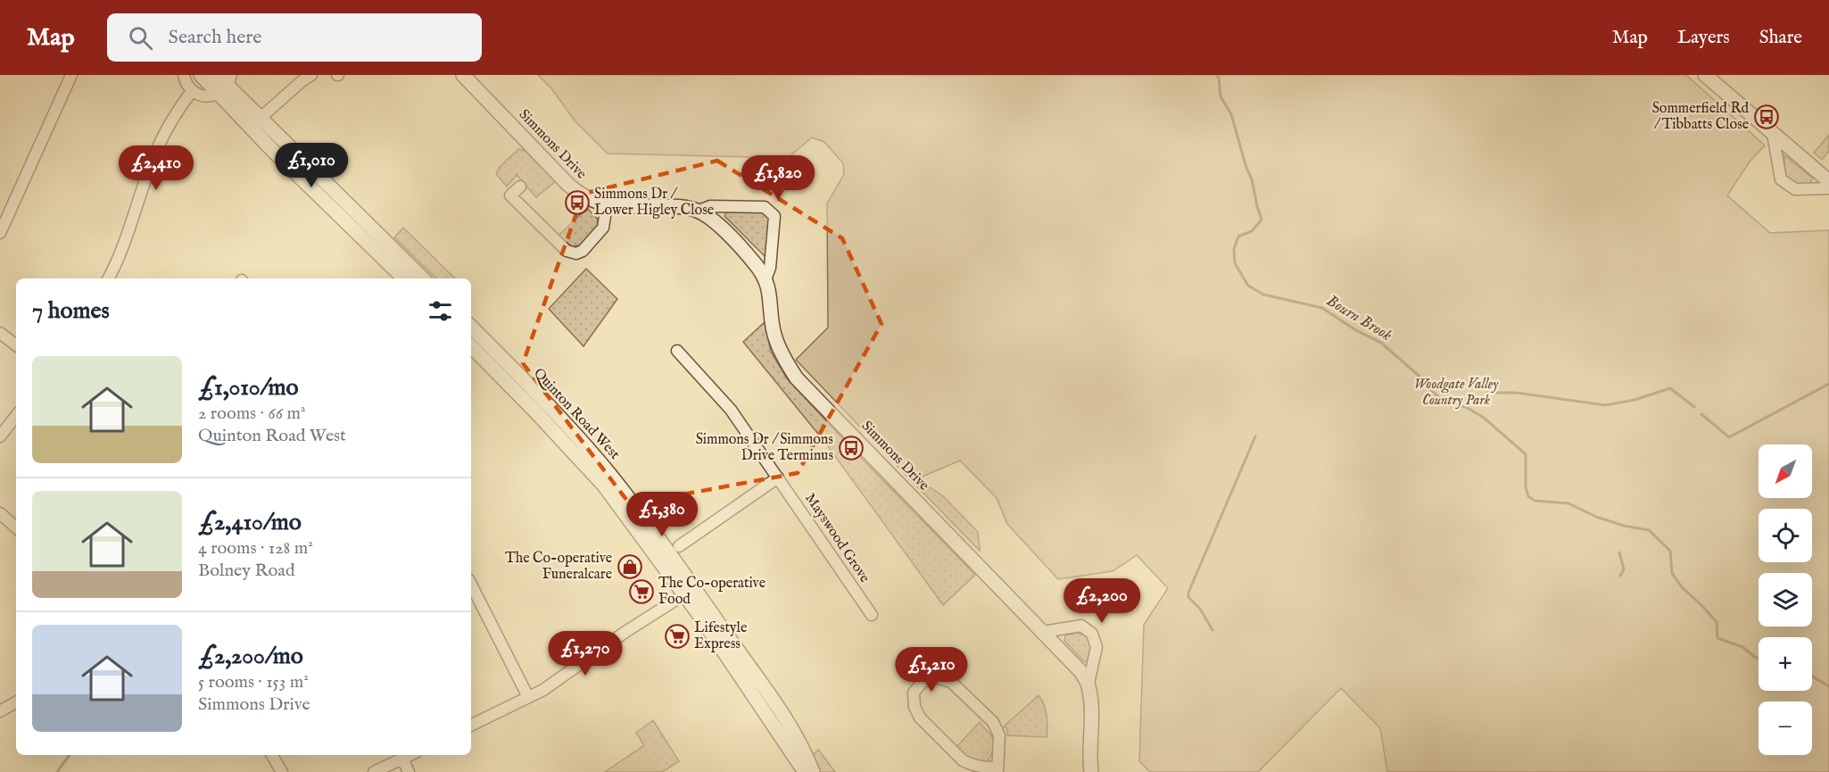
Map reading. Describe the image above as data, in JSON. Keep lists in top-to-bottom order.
{
  "streets": {
    "street": ["Simmons Drive", "Quinton Road West", "Mayswood Grove"]
  },
  "water": ["Bourn Brook"],
  "parks": ["Woodgate Valley Country Park"],
  "places": {
    "bus stop": ["Sommerfield Rd / Tibbatts Close", "Simmons Dr / Lower Higley Close", "Simmons Dr / Simmons Drive Terminus"],
    "shop": ["The Co-operative Funeralcare"],
    "supermarket": ["The Co-operative Food", "Lifestyle Express"]
  },
  "north": "bottom left",
  "page": {
    "header": "Map",
    "search": "Search here",
    "nav": ["Map", "Layers", "Share"],
    "price": [
      "£1,010",
      "£2,410",
      "£1,820",
      "£1,380",
      "£2,200",
      "£1,270",
      "£1,210"
    ],
    "heading": "7 homes",
    "list": [
      {
        "name": "£1,010/mo",
        "note": "2 rooms · 66 m² · Quinton Road West"
      },
      {
        "name": "£2,410/mo",
        "note": "4 rooms · 128 m² · Bolney Road"
      },
      {
        "name": "£2,200/mo",
        "note": "5 rooms · 153 m² · Simmons Drive"
      }
    ],
    "map_buttons": ["+", "−"]
  }
}
